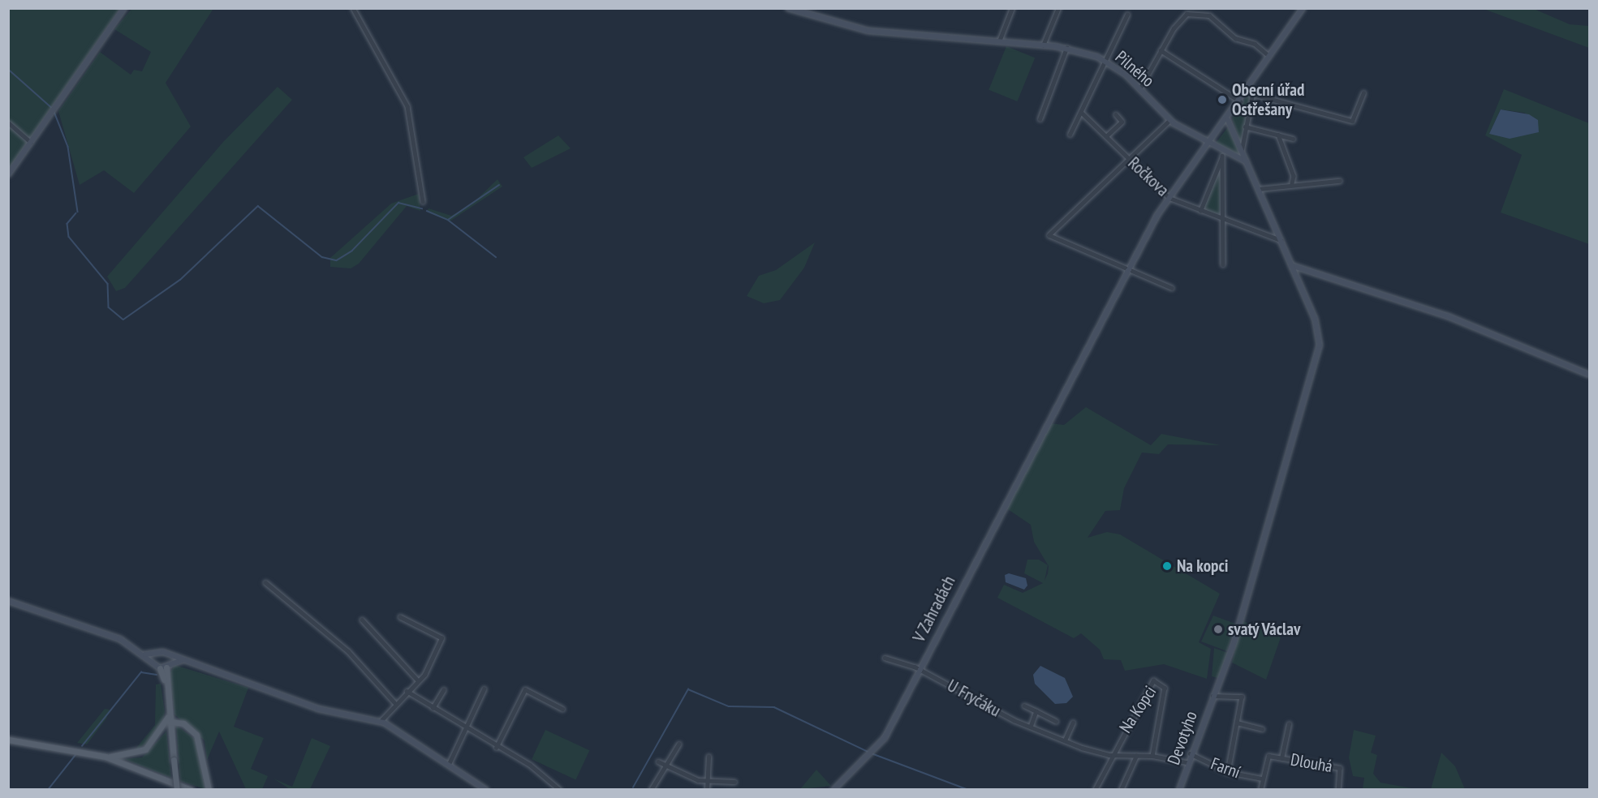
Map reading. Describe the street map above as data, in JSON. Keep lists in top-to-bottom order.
{
  "streets": {
    "street": [
      "Pilného",
      "Ročkova",
      "V Zahradách",
      "U Fryčáku",
      "Na Kopci",
      "Devotyho",
      "Dlouhá",
      "Farní"
    ]
  },
  "crossings": [
    ["Pilného", "V Zahradách"],
    ["Pilného", "Devotyho"],
    ["Ročkova", "V Zahradách"],
    ["Ročkova", "Devotyho"],
    ["V Zahradách", "U Fryčáku"],
    ["V Zahradách", "Devotyho"],
    ["U Fryčáku", "Na Kopci"],
    ["Na Kopci", "Devotyho"],
    ["Devotyho", "Farní"],
    ["Dlouhá", "Farní"]
  ],
  "places": ["Obecní úřad Ostřešany", "Na kopci", "svatý Václav"]
}
